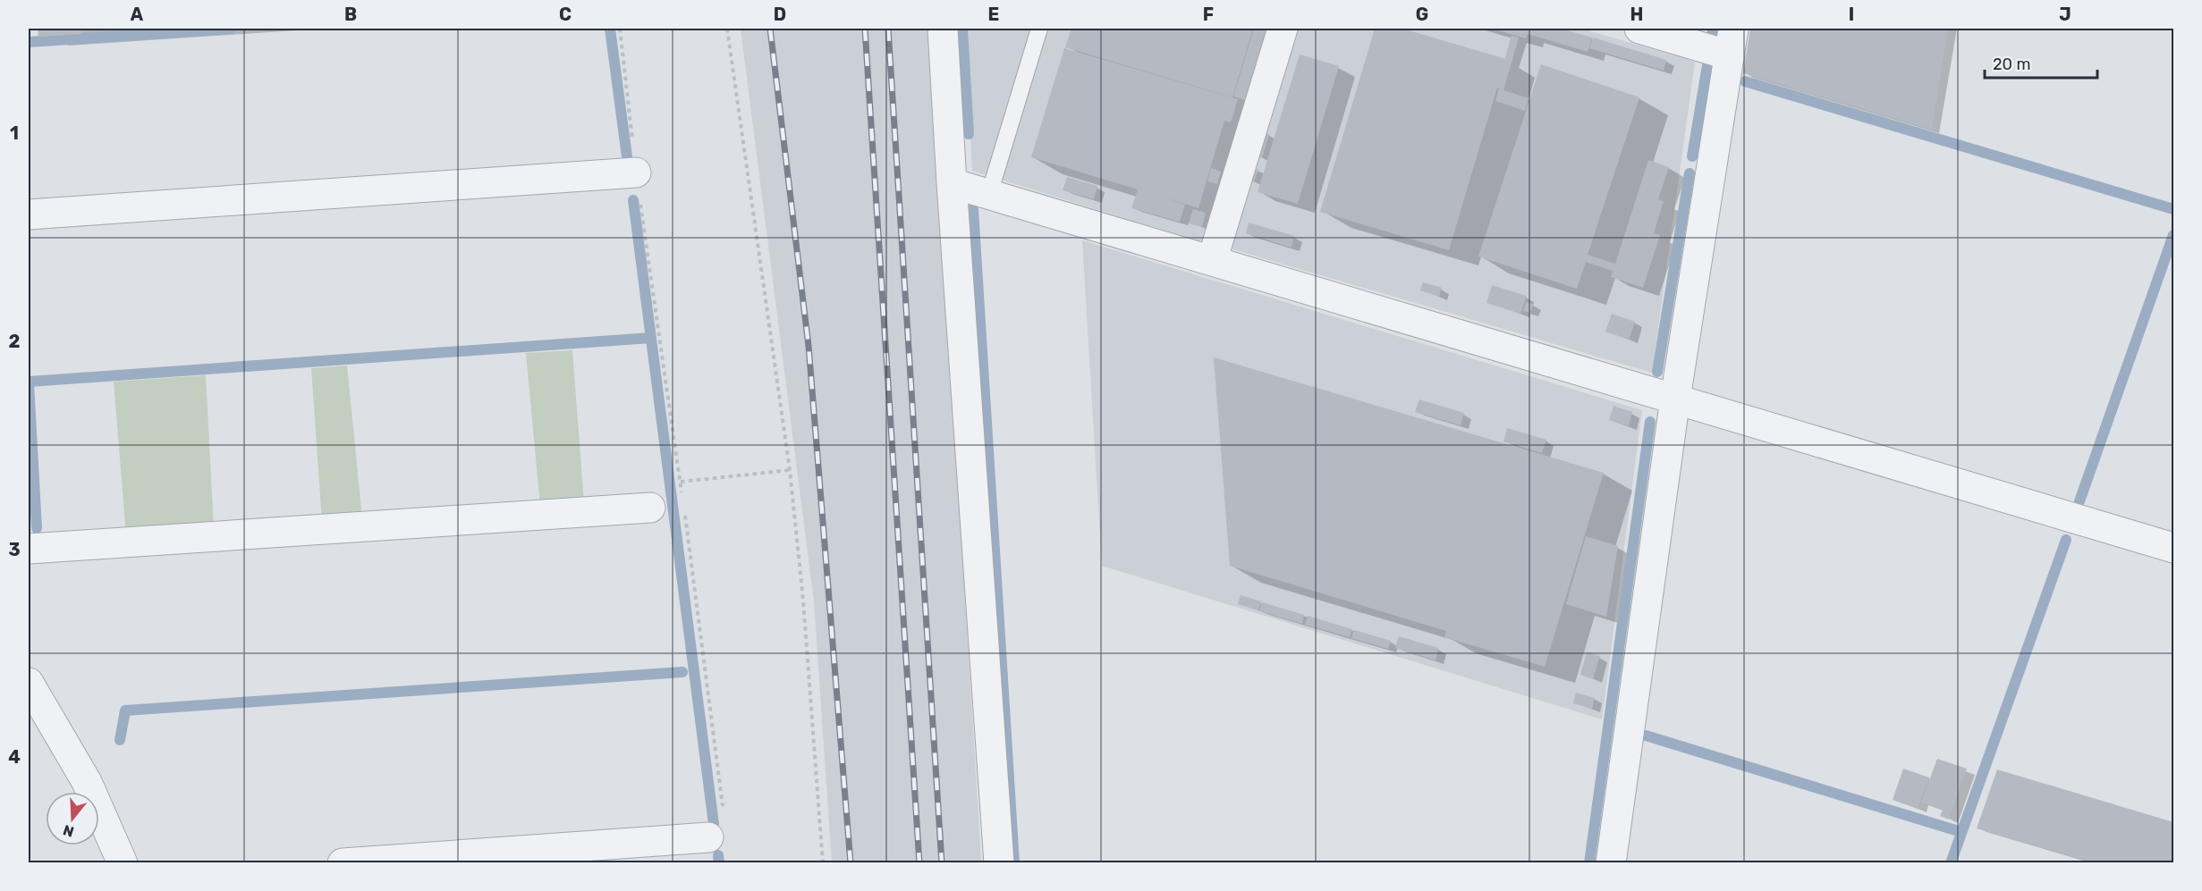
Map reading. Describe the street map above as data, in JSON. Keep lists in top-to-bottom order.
{
  "scale_bar": "20 m",
  "north": "bottom",
  "grid": {
    "columns": [
      "A",
      "B",
      "C",
      "D",
      "E",
      "F",
      "G",
      "H",
      "I",
      "J"
    ],
    "rows": [
      "1",
      "2",
      "3",
      "4"
    ]
  }
}
